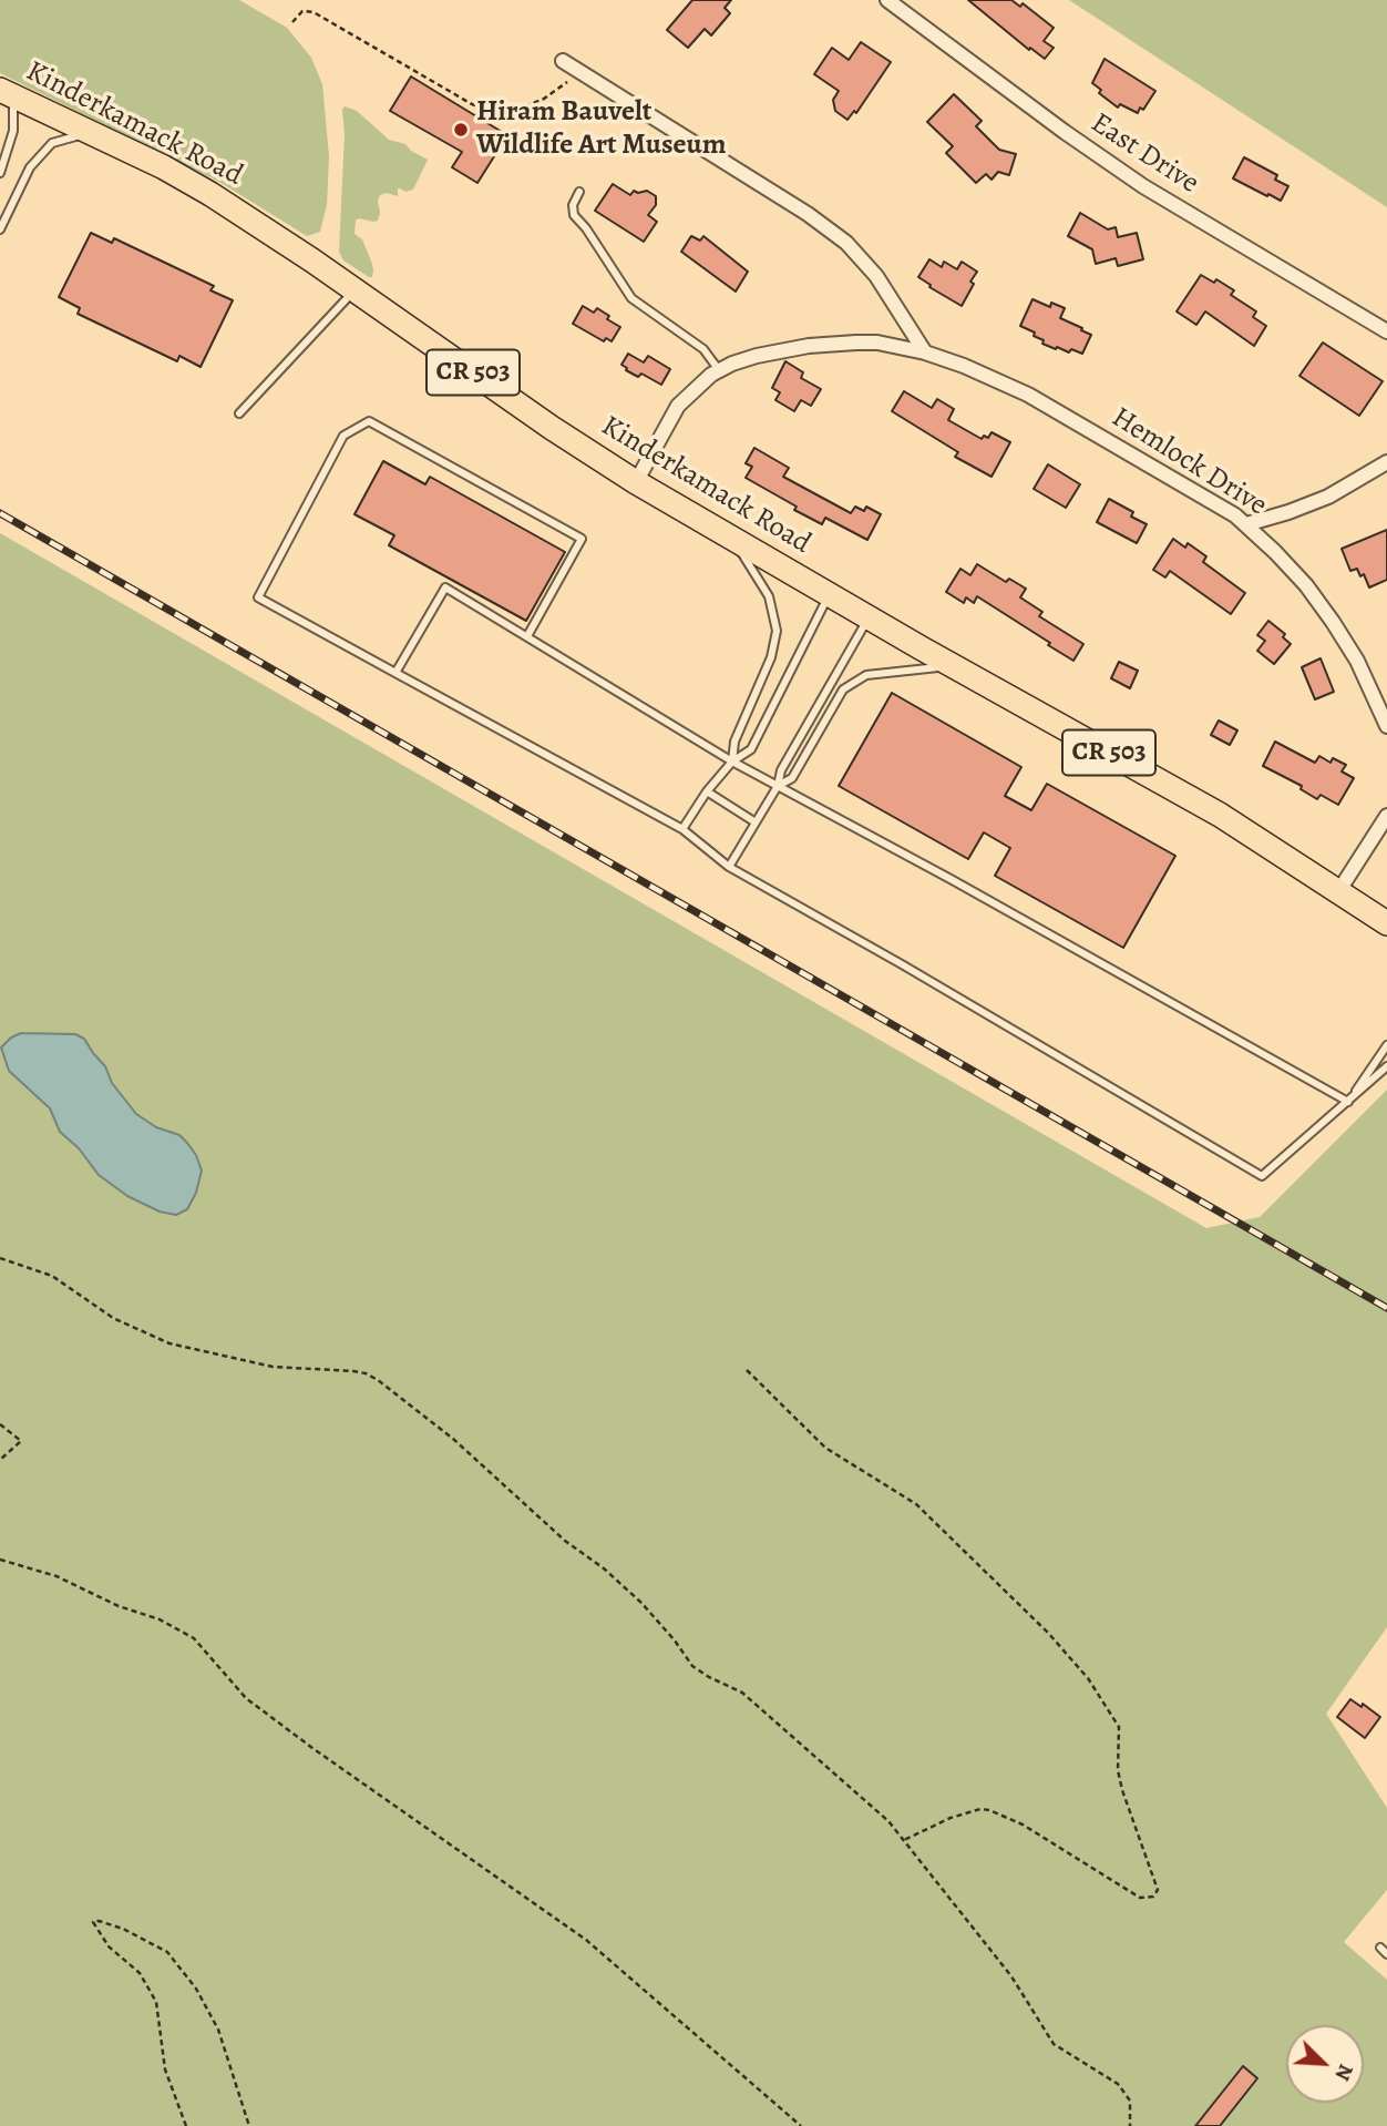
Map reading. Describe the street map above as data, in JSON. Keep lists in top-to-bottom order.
{
  "streets": {
    "main road": ["Kinderkamack Road", "CR 503"],
    "street": ["East Drive", "Hemlock Drive"]
  },
  "crossings": [
    ["Kinderkamack Road", "Hemlock Drive"]
  ],
  "places": ["Hiram Bauvelt Wildlife Art Museum"],
  "north": "bottom right"
}
